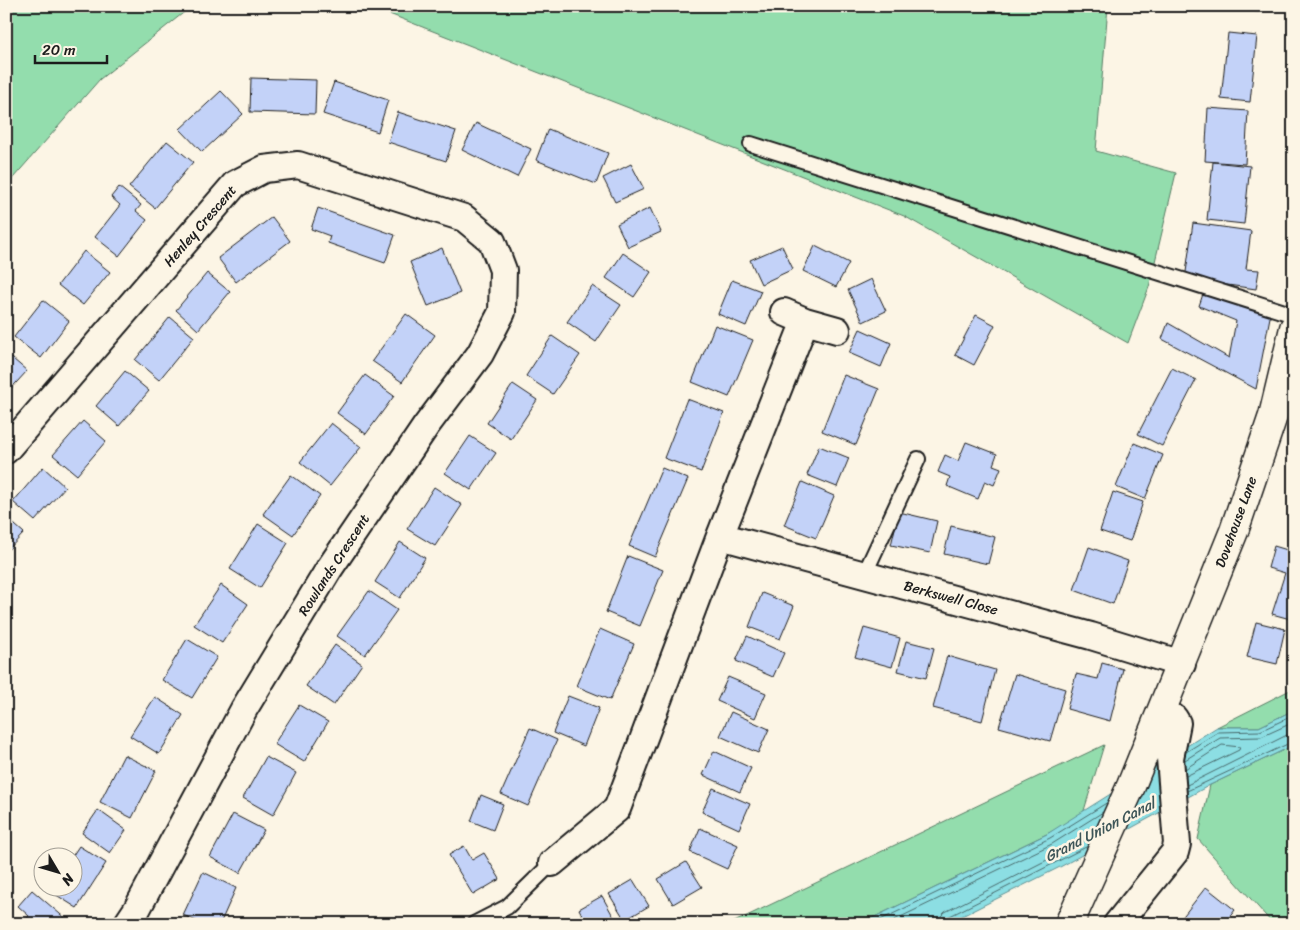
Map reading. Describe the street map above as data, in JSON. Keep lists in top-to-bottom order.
{
  "streets": {
    "street": [
      "Henley Crescent",
      "Dovehouse Lane",
      "Rowlands Crescent",
      "Berkswell Close"
    ]
  },
  "crossings": [
    ["Henley Crescent", "Rowlands Crescent"],
    ["Dovehouse Lane", "Berkswell Close"]
  ],
  "water": ["Grand Union Canal"],
  "scale_bar": "20 m",
  "north": "bottom right"
}
